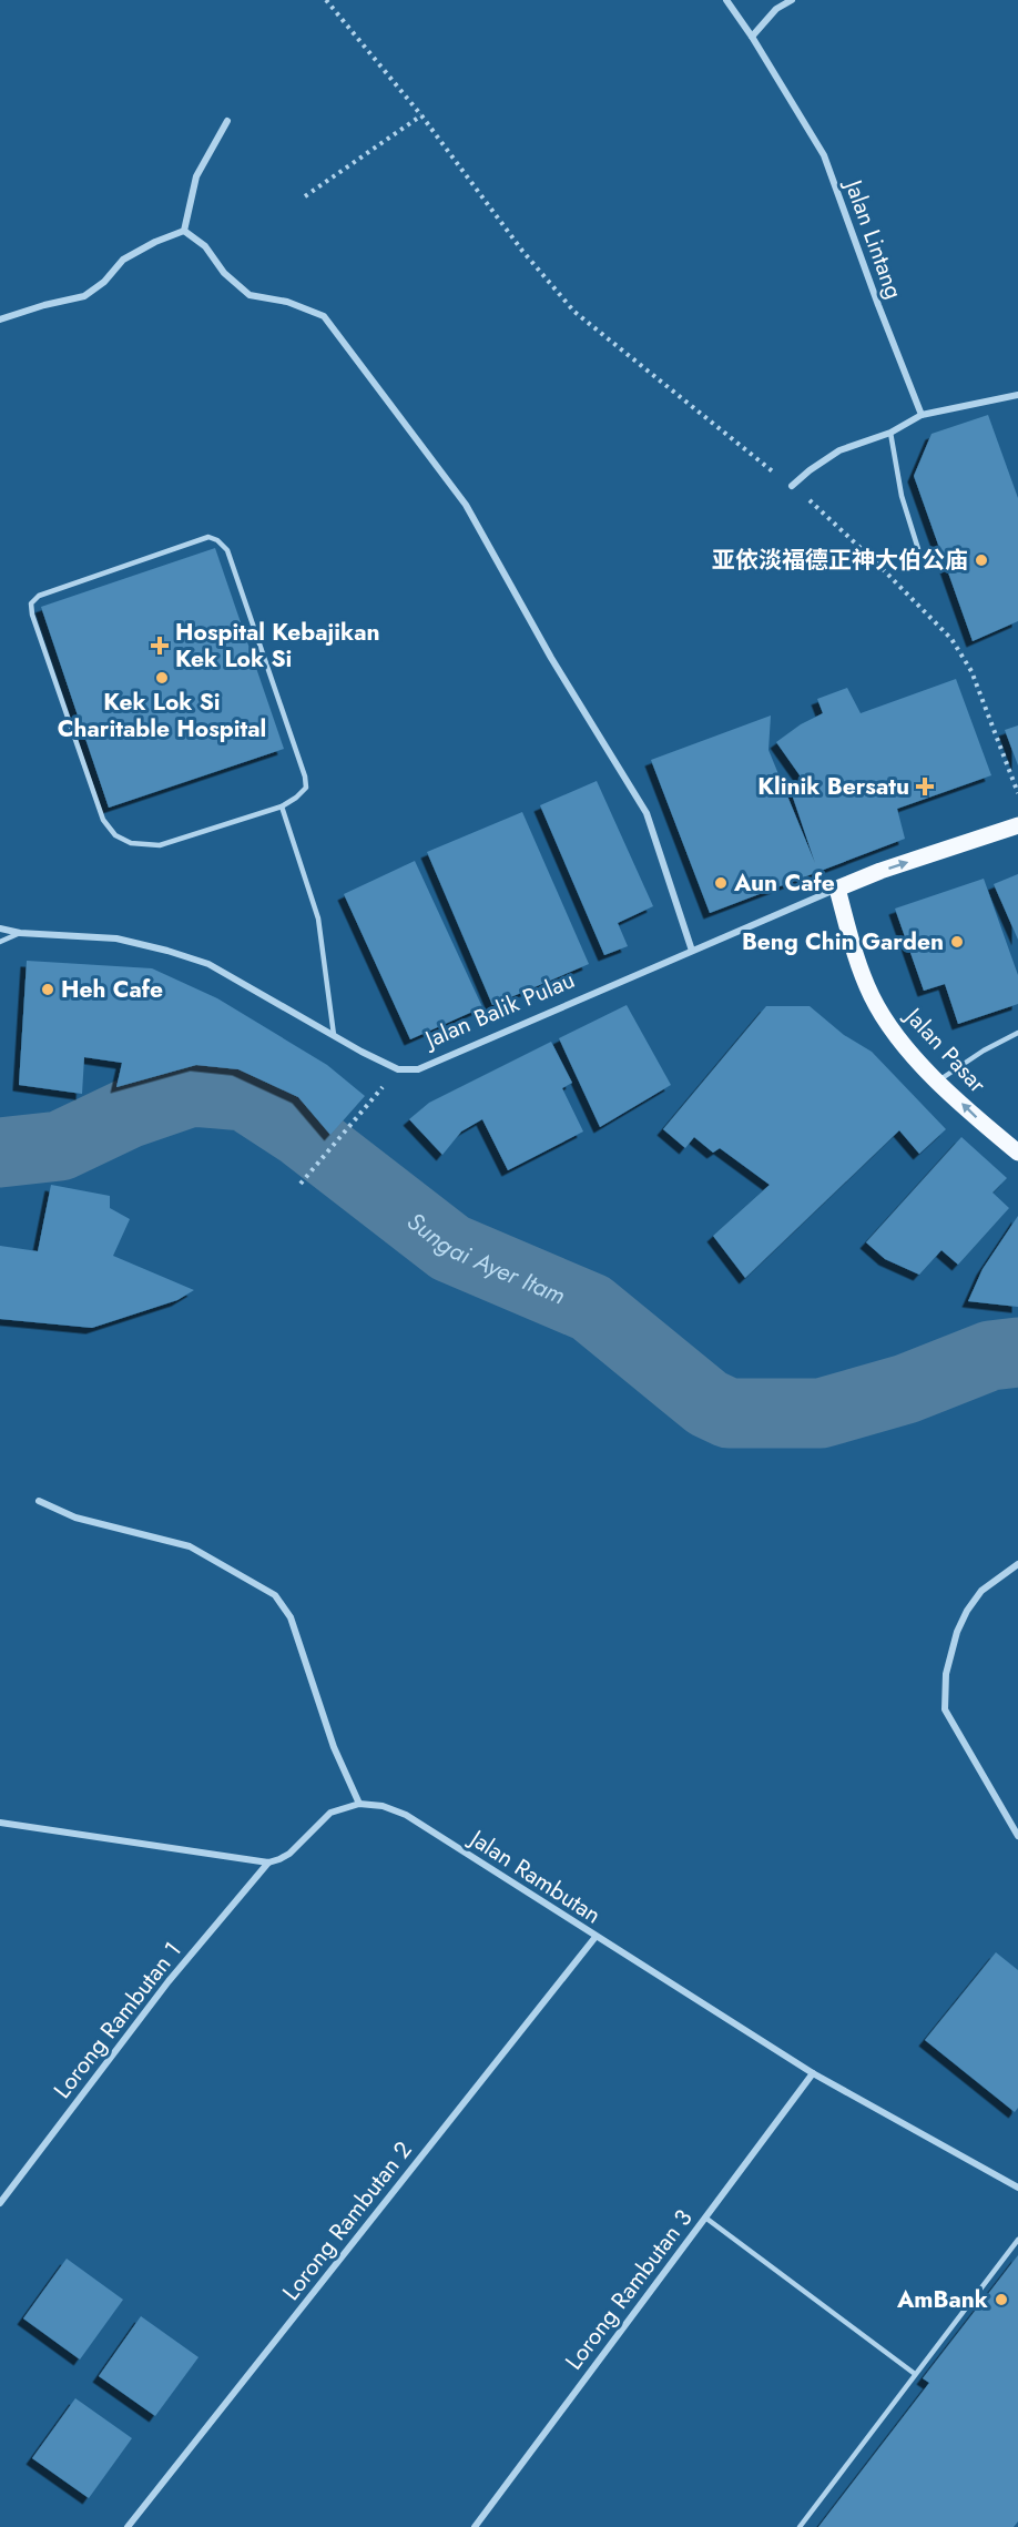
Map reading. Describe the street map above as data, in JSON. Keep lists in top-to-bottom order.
{
  "streets": {
    "main road": ["Jalan Balik Pulau", "Jalan Pasar"],
    "street": [
      "Jalan Lintang",
      "Jalan Rambutan",
      "Lorong Rambutan 1",
      "Lorong Rambutan 2",
      "Lorong Rambutan 3"
    ]
  },
  "crossings": [
    ["Jalan Balik Pulau", "Jalan Pasar"],
    ["Jalan Rambutan", "Lorong Rambutan 1"],
    ["Jalan Rambutan", "Lorong Rambutan 2"],
    ["Jalan Rambutan", "Lorong Rambutan 3"]
  ],
  "water": ["Sungai Ayer Itam"],
  "places": {
    "other": [
      "亚依淡福德正神大伯公庙",
      "Kek Lok Si Charitable Hospital",
      "Aun Cafe",
      "Beng Chin Garden",
      "Heh Cafe",
      "AmBank"
    ],
    "health": ["Hospital Kebajikan Kek Lok Si", "Klinik Bersatu"]
  }
}
